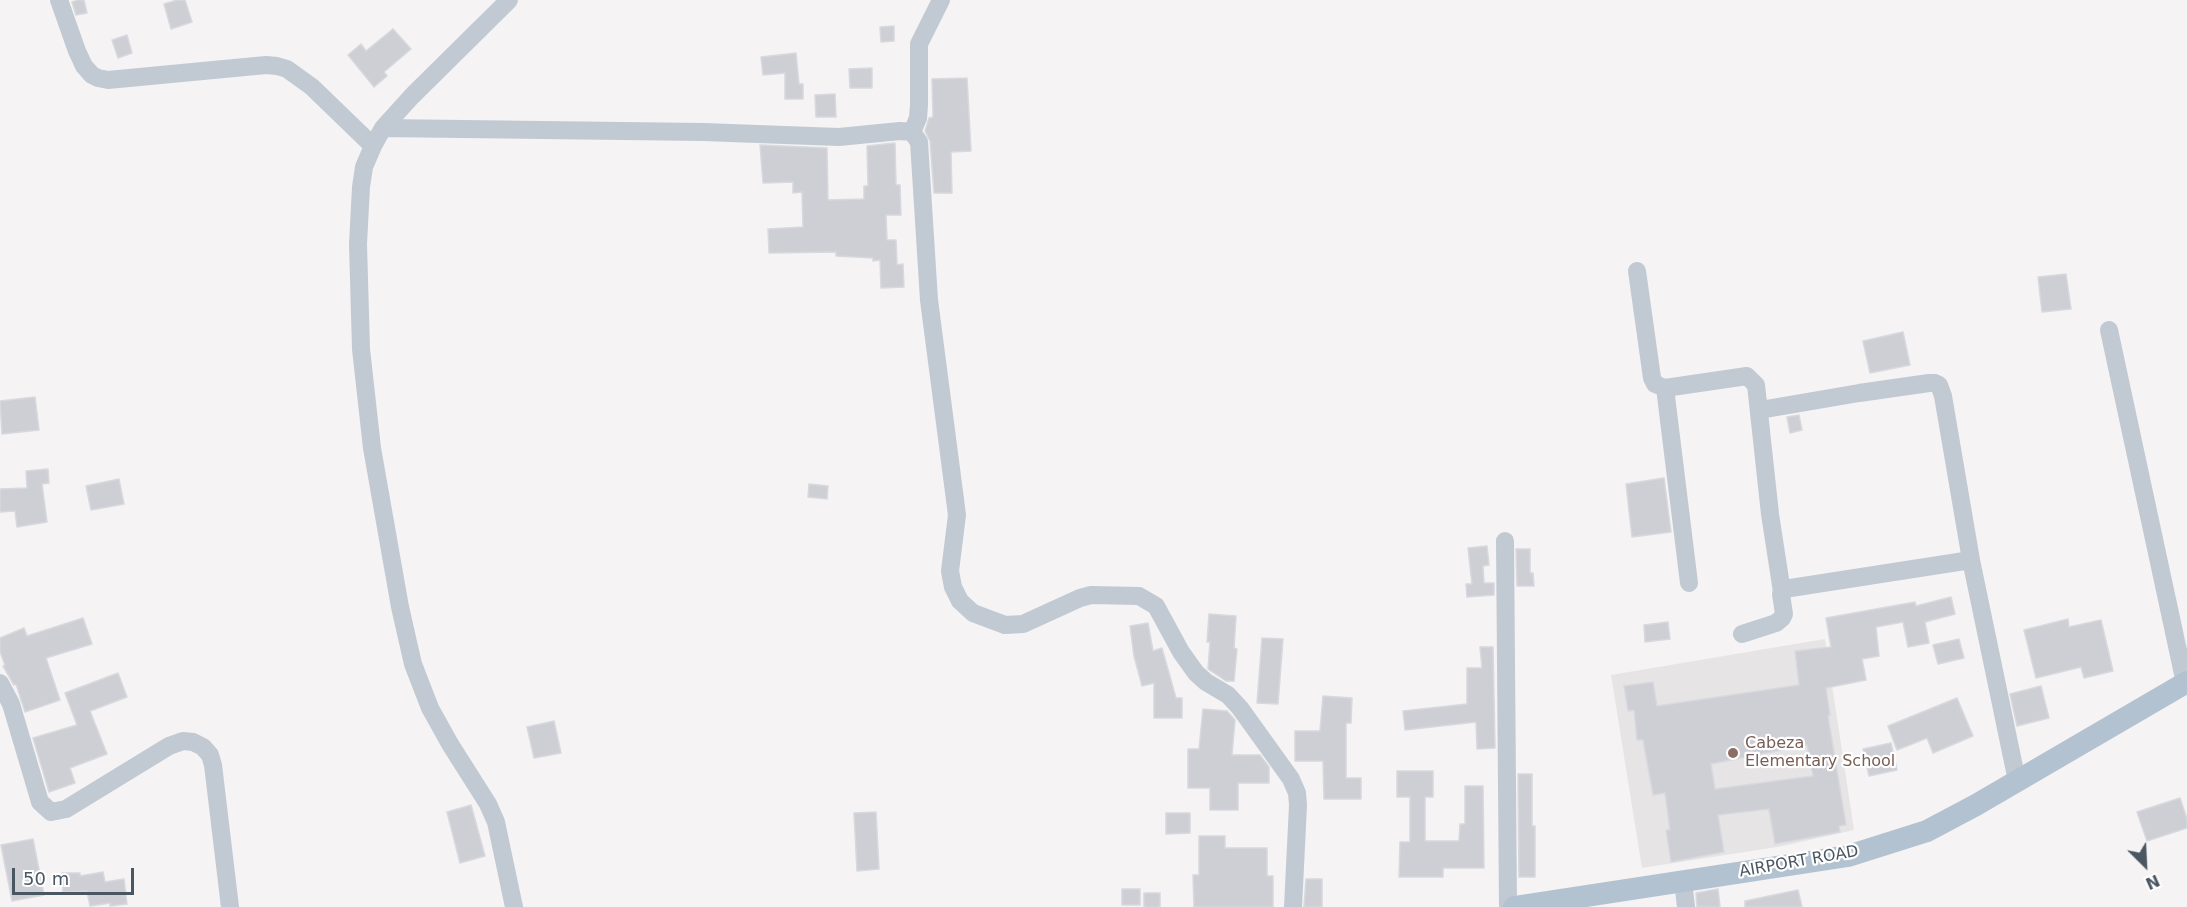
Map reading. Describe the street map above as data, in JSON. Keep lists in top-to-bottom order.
{
  "streets": {
    "main road": ["AIRPORT ROAD"]
  },
  "places": ["Cabeza Elementary School"],
  "scale_bar": "50 m",
  "north": "bottom right"
}
